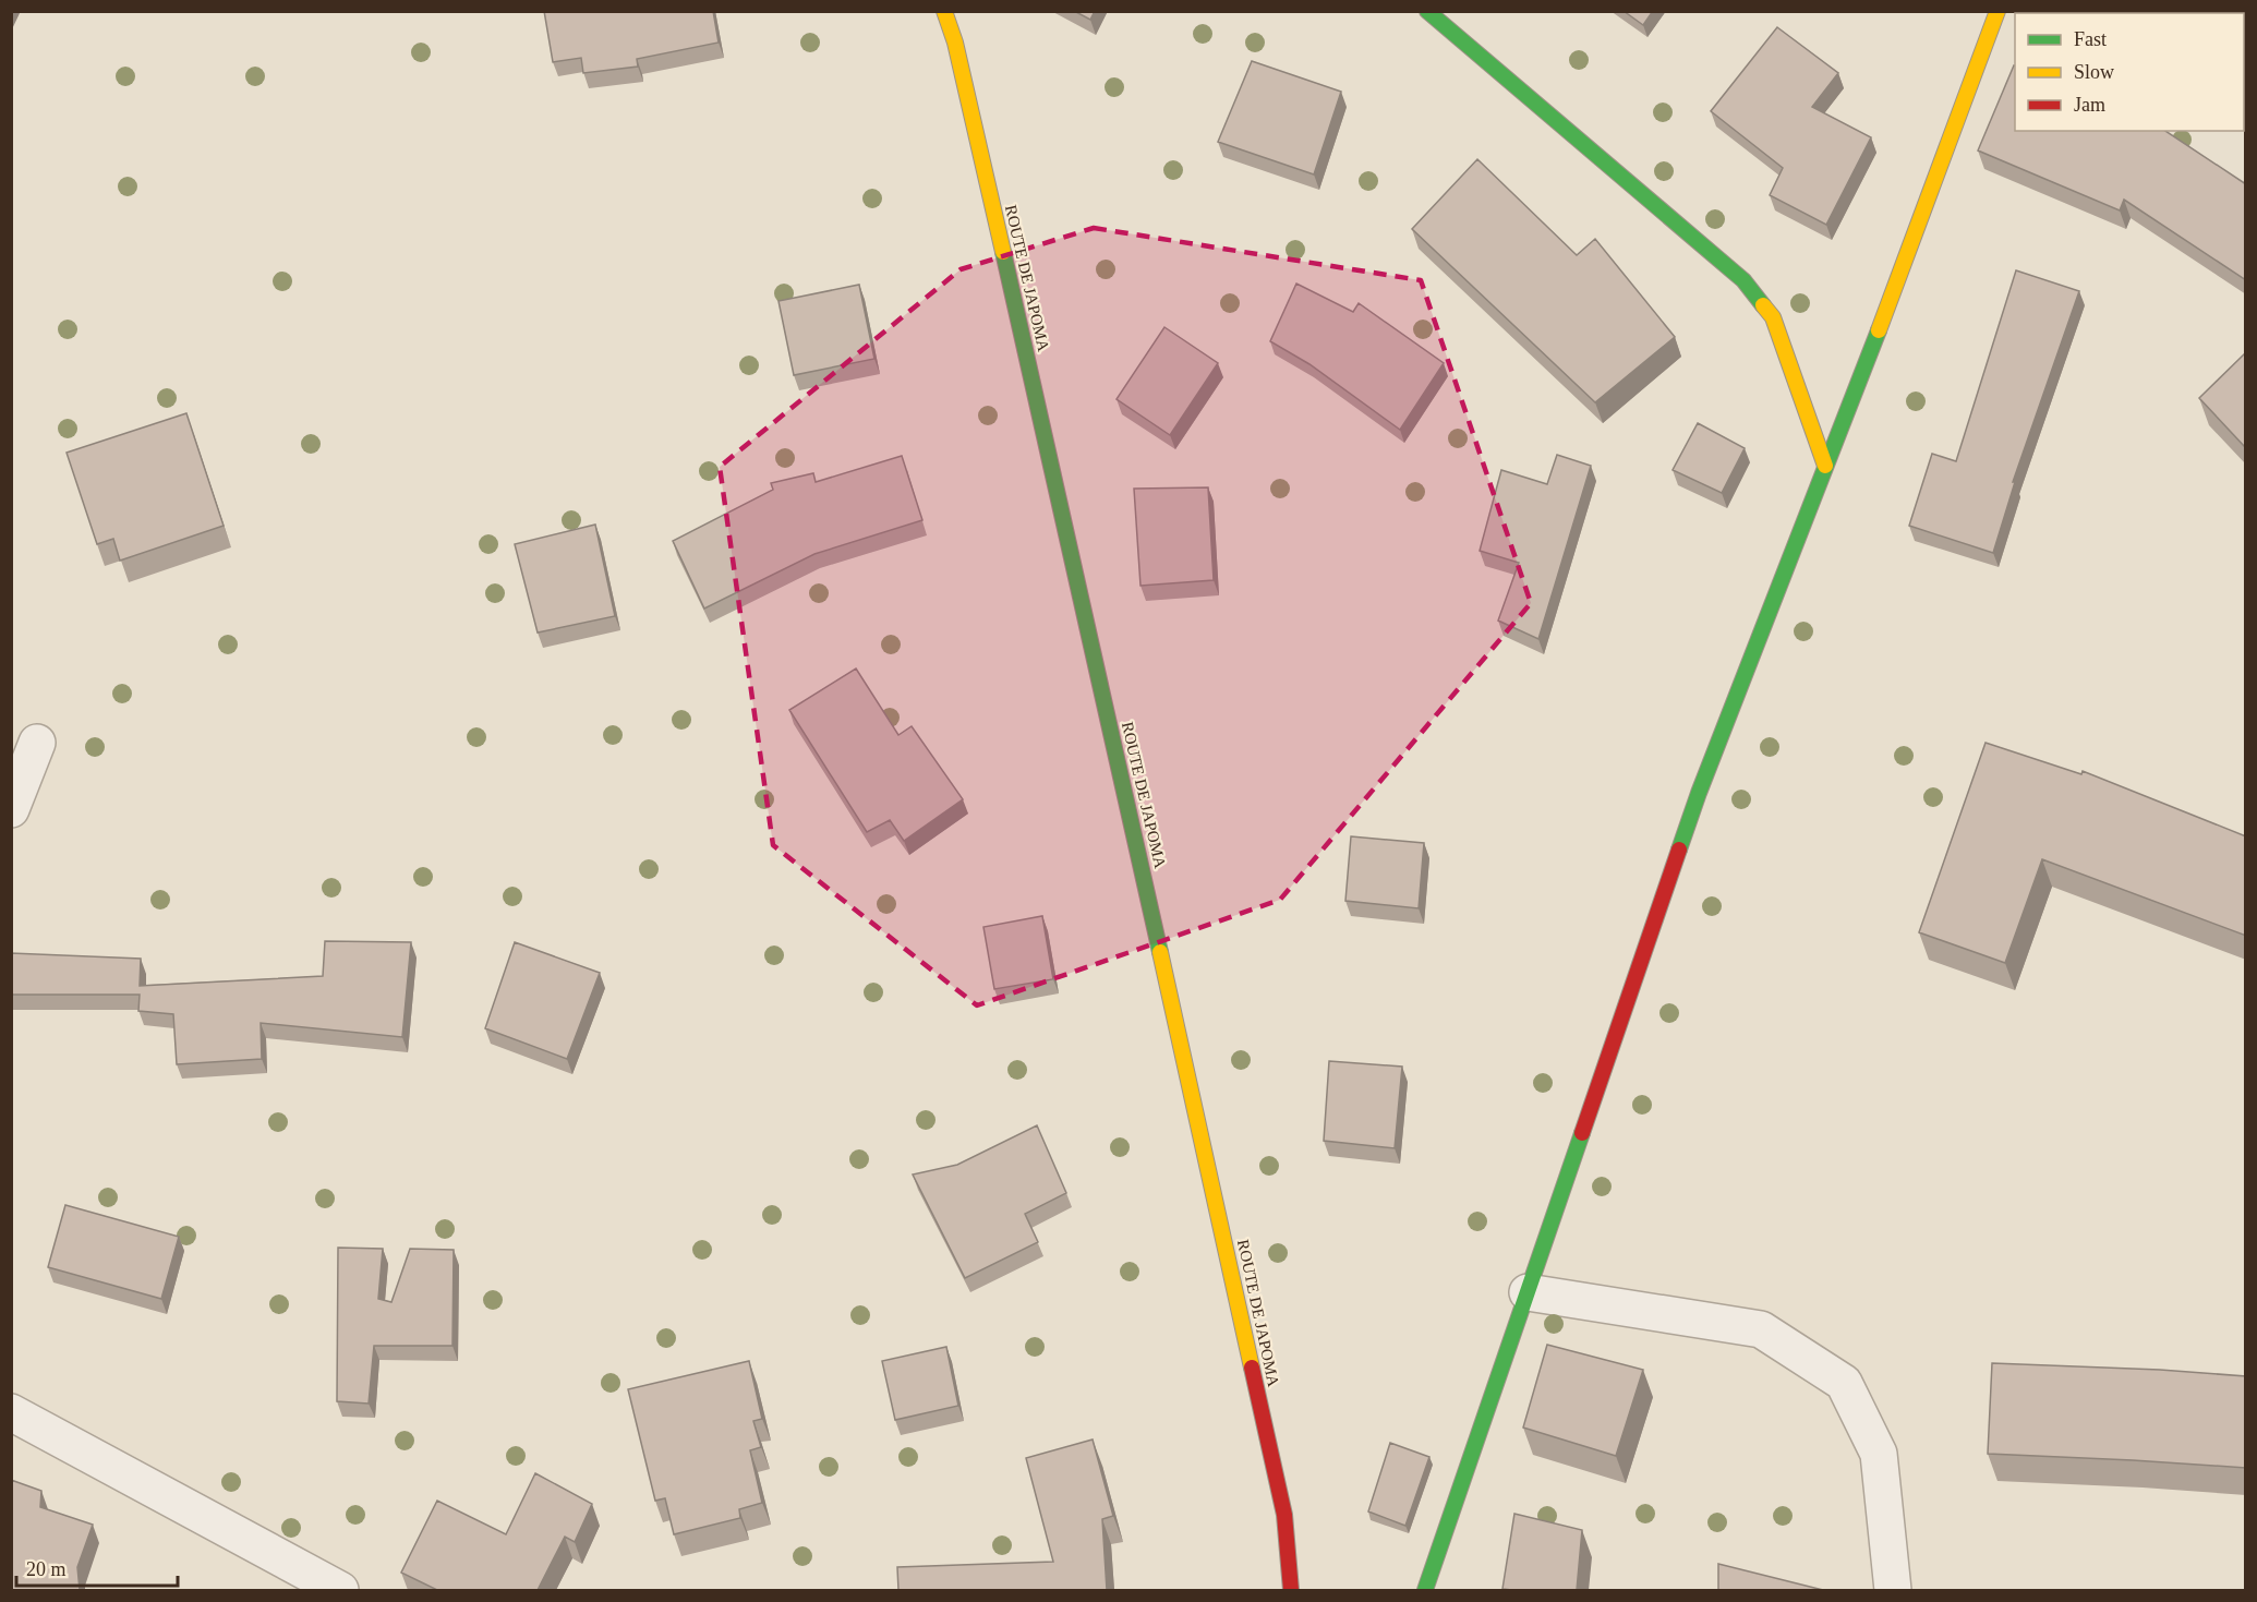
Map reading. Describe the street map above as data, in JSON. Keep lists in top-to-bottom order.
{
  "streets": {
    "street": ["ROUTE DE JAPOMA"]
  },
  "legend": ["Fast", "Slow", "Jam"],
  "scale_bar": "20 m"
}
